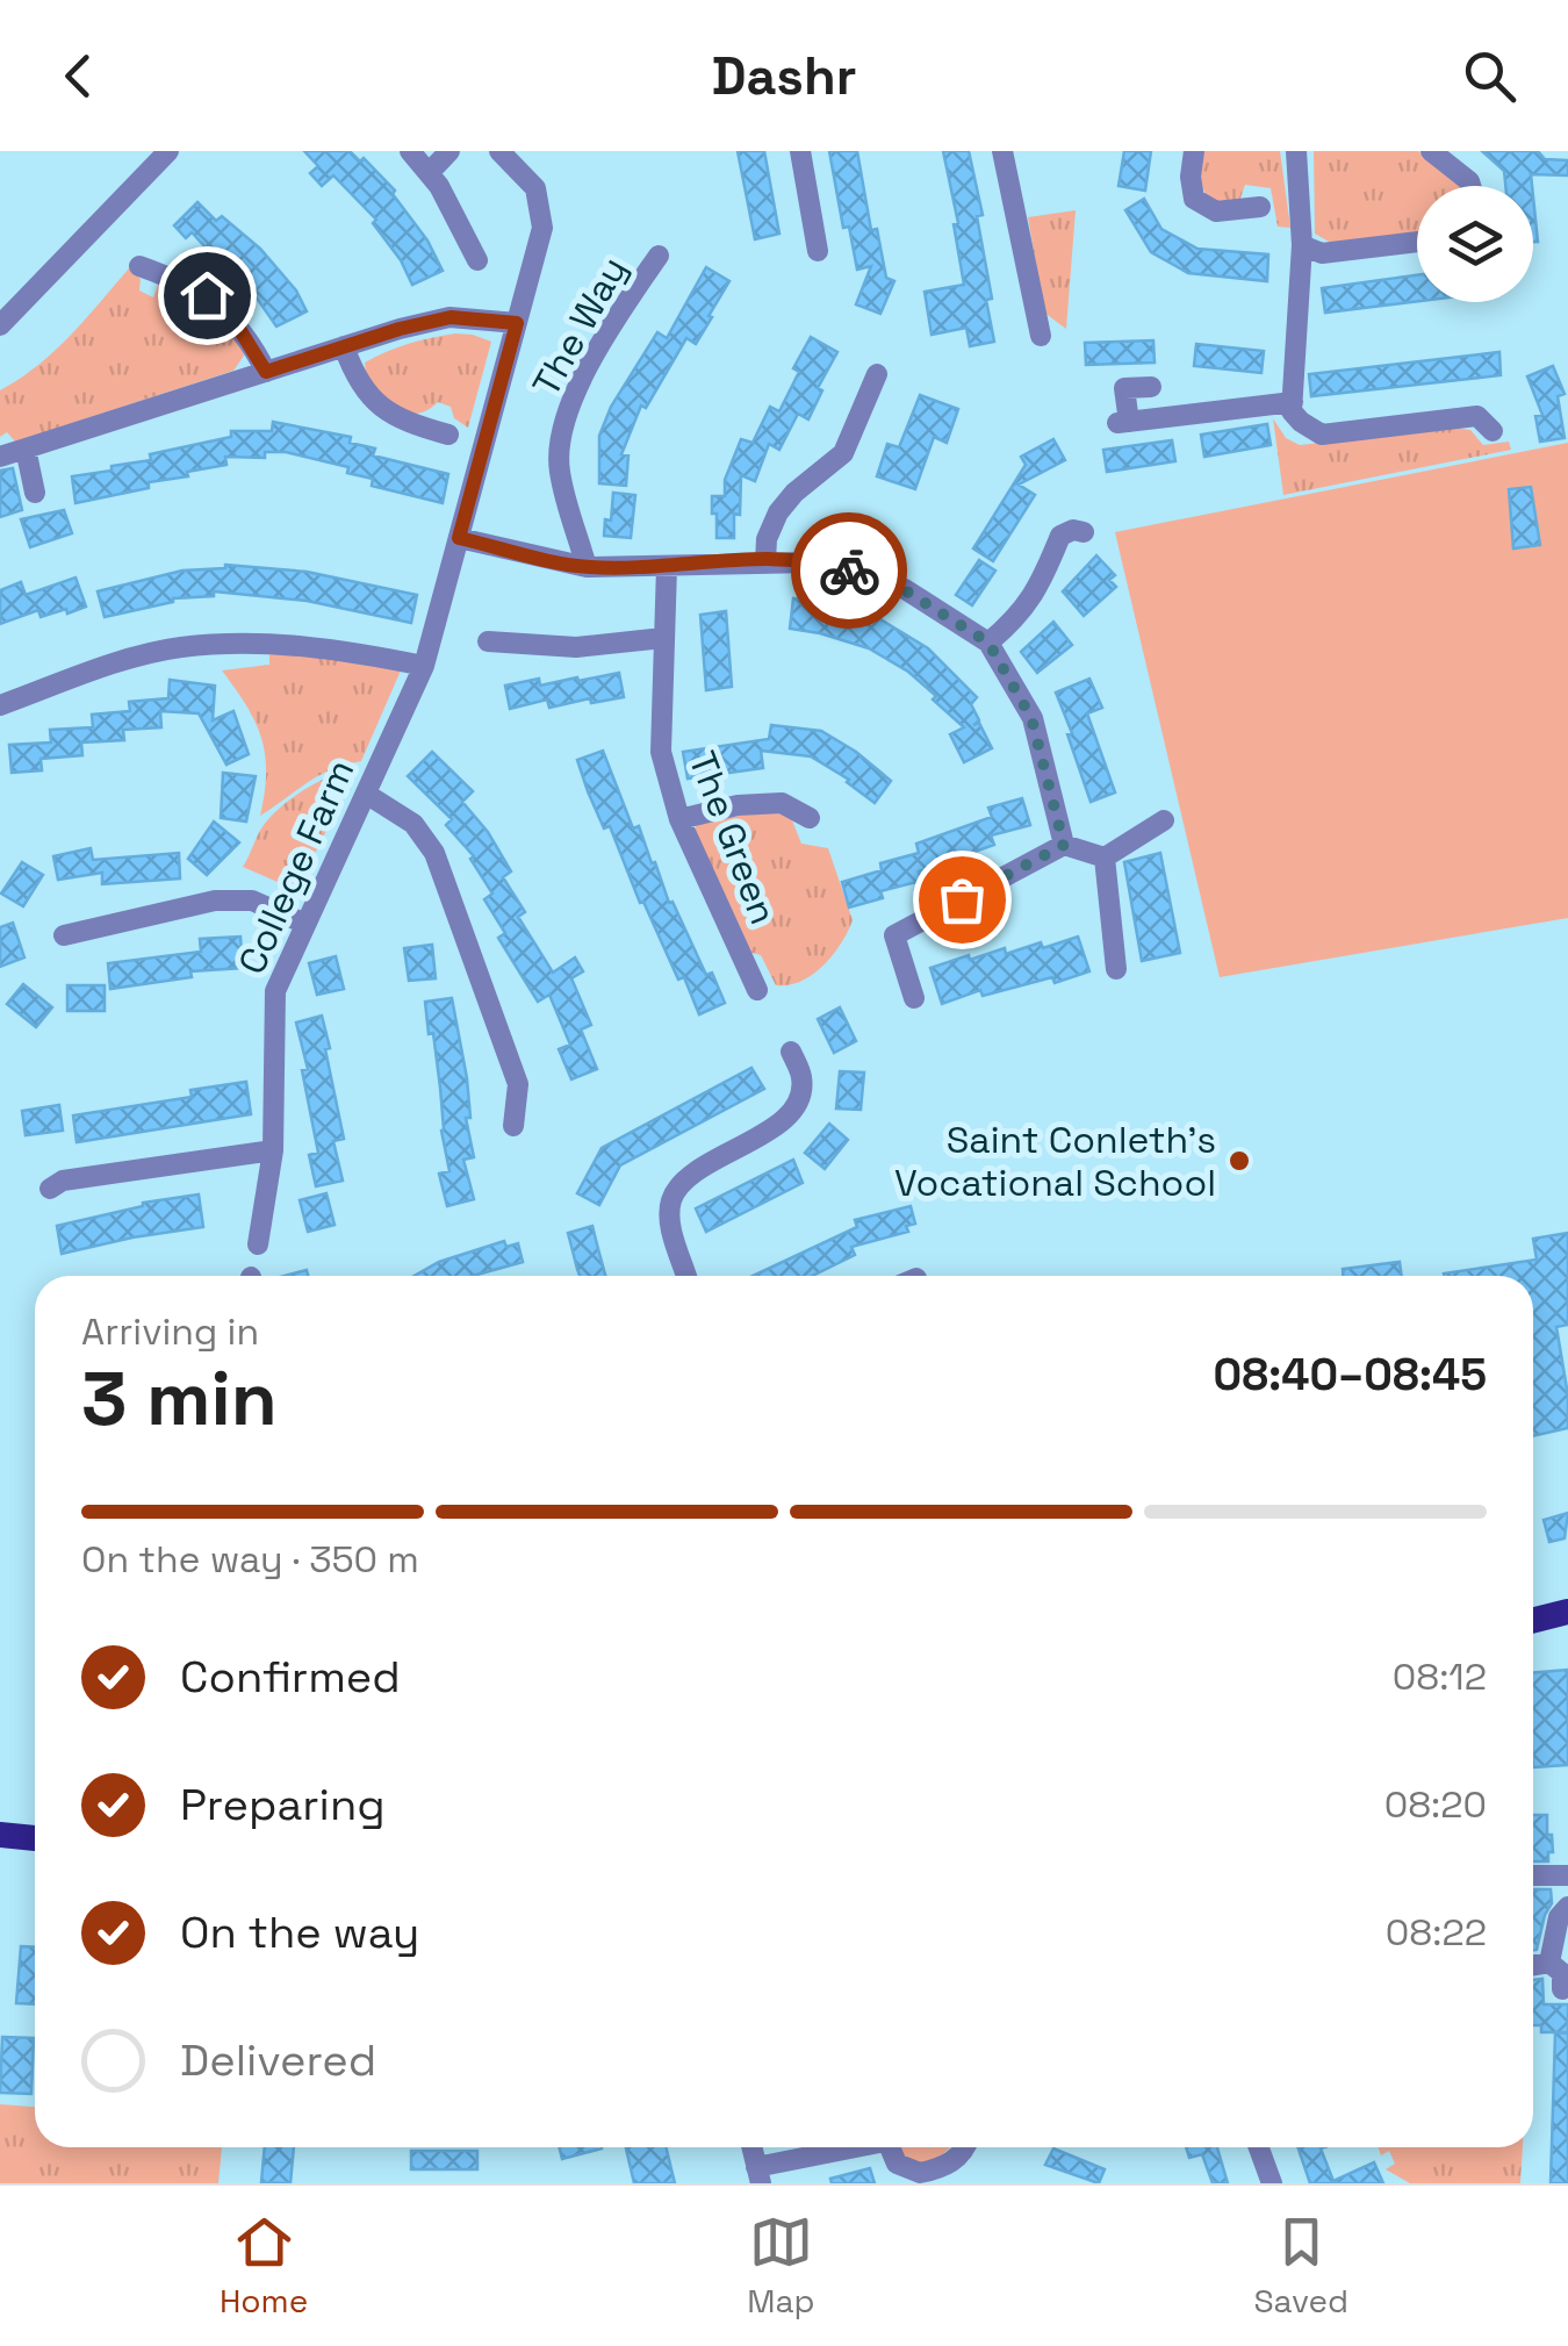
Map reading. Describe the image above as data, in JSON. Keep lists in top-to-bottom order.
{
  "streets": {
    "street": ["The Way", "The Green", "College Farm"]
  },
  "places": ["Saint Conleth's Vocational School"],
  "page": {
    "header": "Dashr",
    "heading": ["3 min", "Arriving in", "08:40–08:45"],
    "bar": "On the way · 350 m",
    "list": [
      ["Confirmed", "08:12"],
      ["Preparing", "08:20"],
      ["On the way", "08:22"],
      "Delivered"
    ],
    "tabs": ["Home", "Map", "Saved"]
  }
}
